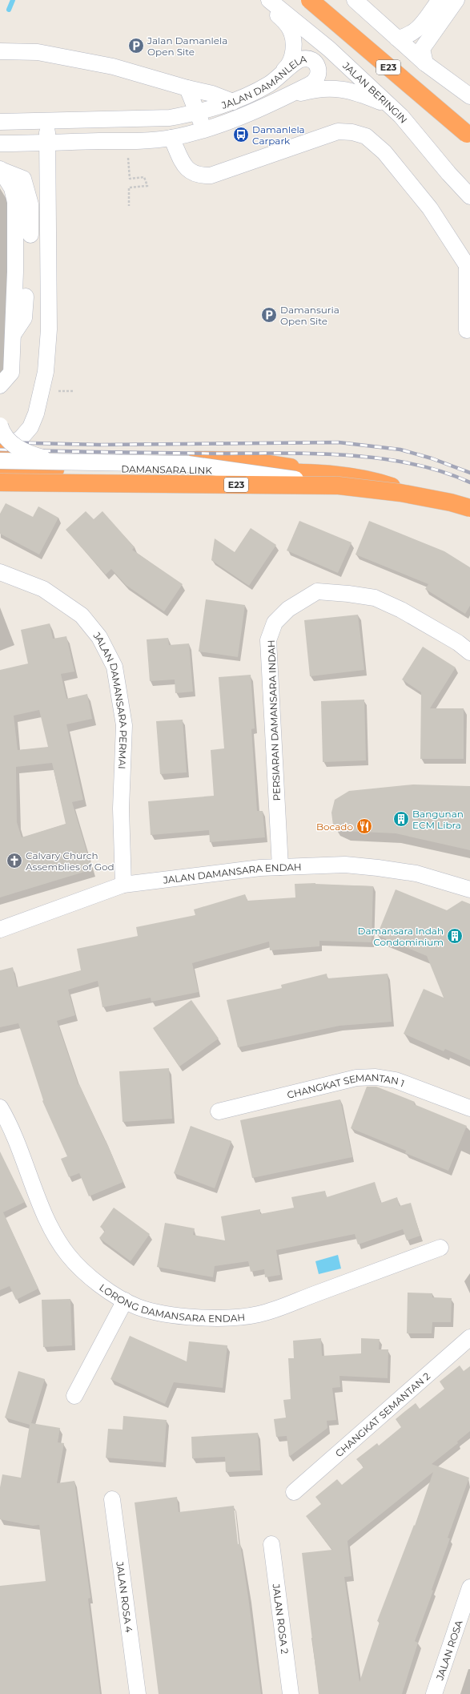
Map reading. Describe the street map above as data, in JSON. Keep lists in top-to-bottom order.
{
  "streets": {
    "highway": ["E23", "DAMANSARA LINK"],
    "street": [
      "JALAN DAMANLELA",
      "JALAN BERINGIN",
      "JALAN DAMANSARA PERMAI",
      "PERSIARAN DAMANSARA INDAH",
      "JALAN DAMANSARA ENDAH",
      "CHANGKAT SEMANTAN 1",
      "LORONG DAMANSARA ENDAH",
      "CHANGKAT SEMANTAN 2",
      "JALAN ROSA 4",
      "JALAN ROSA 2",
      "JALAN ROSA"
    ]
  },
  "crossings": [
    ["JALAN DAMANSARA PERMAI", "JALAN DAMANSARA ENDAH"],
    ["PERSIARAN DAMANSARA INDAH", "JALAN DAMANSARA ENDAH"]
  ],
  "places": {
    "parking": ["Jalan Damanlela Open Site", "Damansuria Open Site"],
    "bus stop": ["Damanlela Carpark"],
    "building": ["Bangunan ECM Libra", "Damansara Indah Condominium"],
    "restaurant": ["Bocado"],
    "church": ["Calvary Church Assemblies of God"]
  }
}
